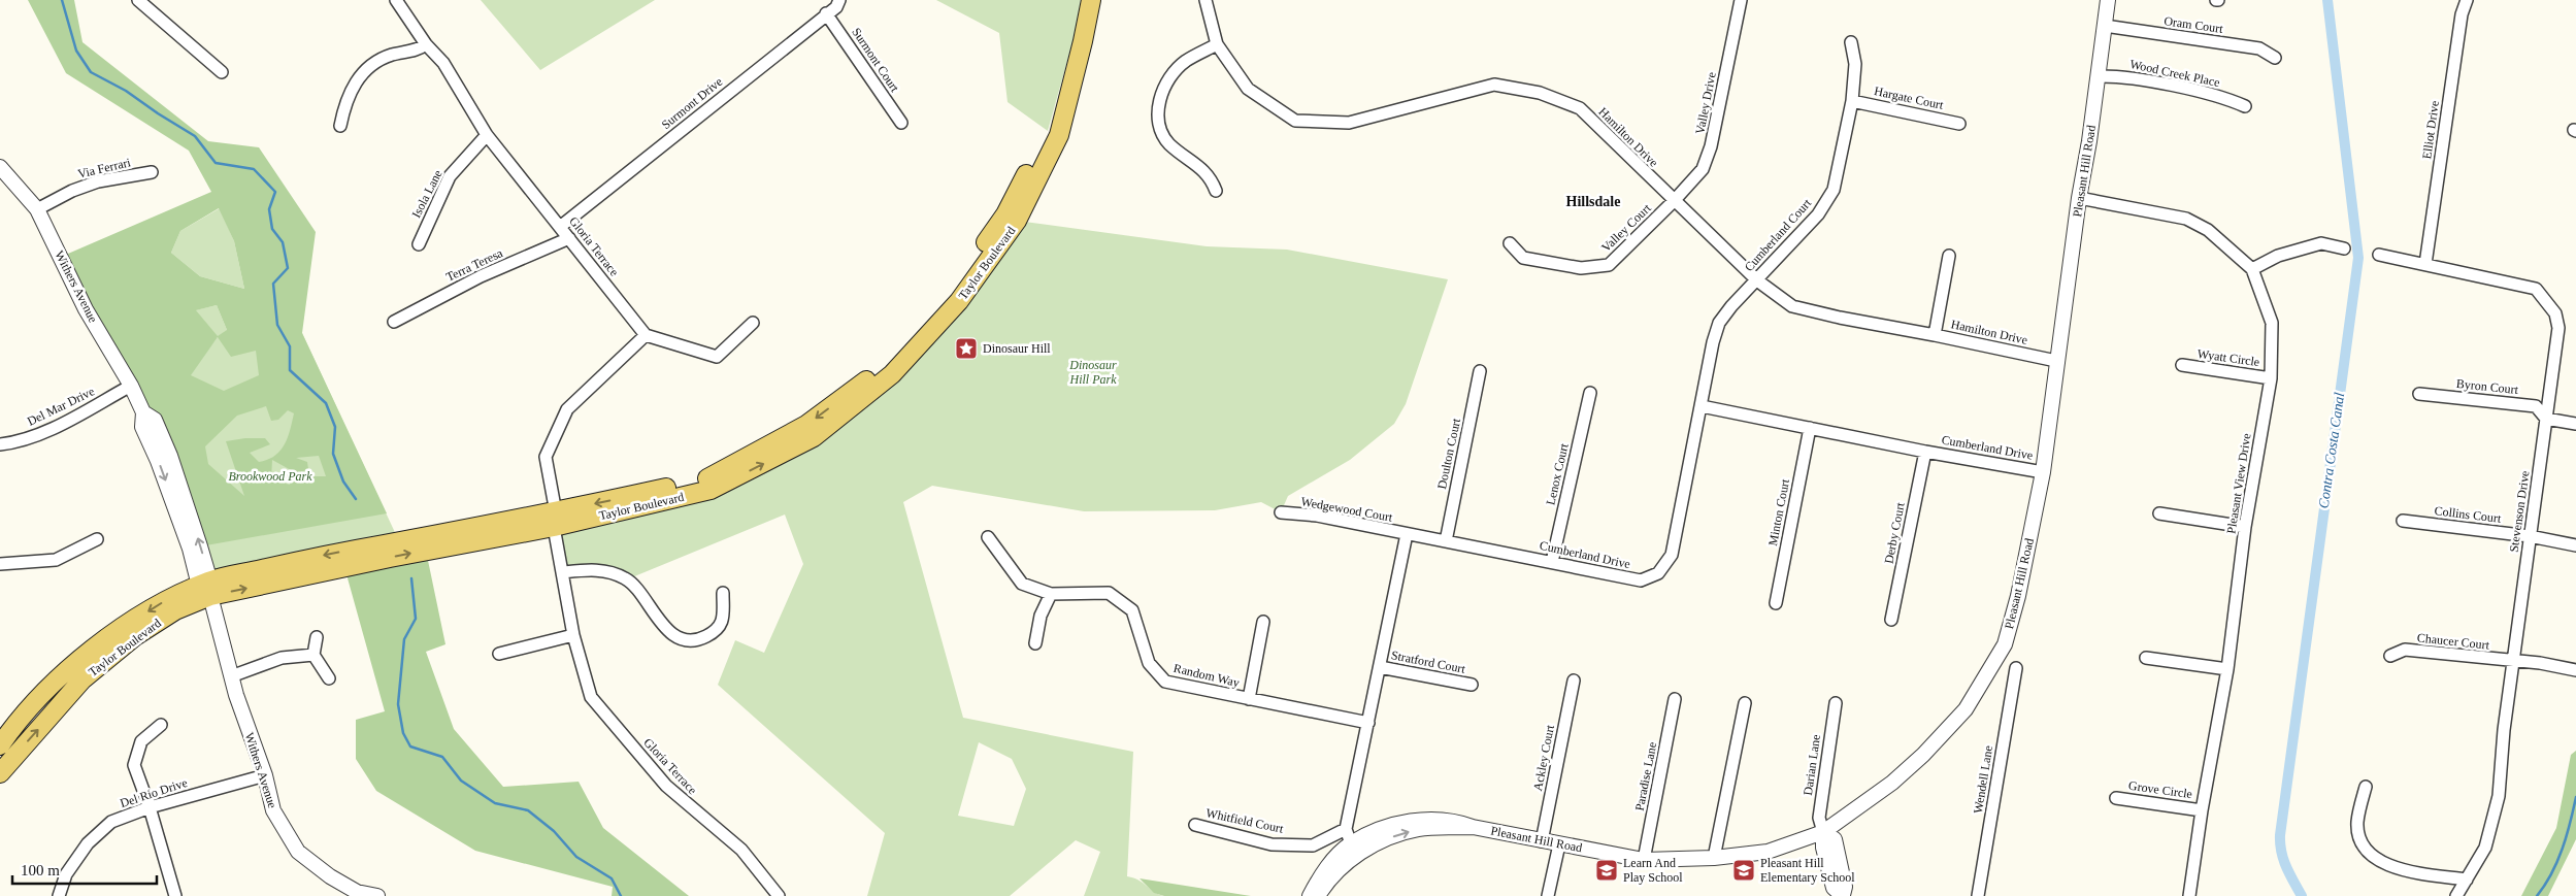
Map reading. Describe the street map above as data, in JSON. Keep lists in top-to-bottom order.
{
  "streets": {
    "main road": ["Taylor Boulevard"],
    "street": [
      "Oram Court",
      "Surmont Court",
      "Wood Creek Place",
      "Hargate Court",
      "Surmont Drive",
      "Valley Drive",
      "Elliot Drive",
      "Hamilton Drive",
      "Via Ferrari",
      "Pleasant Hill Road",
      "Isola Lane",
      "Valley Court",
      "Cumberland Court",
      "Gloria Terrace",
      "Terra Teresa",
      "Withers Avenue",
      "Wyatt Circle",
      "Byron Court",
      "Del Mar Drive",
      "Cumberland Drive",
      "Doulton Court",
      "Lenox Court",
      "Pleasant View Drive",
      "Wedgewood Court",
      "Stevenson Drive",
      "Minton Court",
      "Collins Court",
      "Derby Court",
      "Chaucer Court",
      "Stratford Court",
      "Random Way",
      "Ackley Court",
      "Darian Lane",
      "Paradise Lane",
      "Wendell Lane",
      "Grove Circle",
      "Del Rio Drive",
      "Whitfield Court"
    ]
  },
  "crossings": [
    ["Oram Court", "Pleasant Hill Road"],
    ["Surmont Court", "Surmont Drive"],
    ["Wood Creek Place", "Pleasant Hill Road"],
    ["Hargate Court", "Cumberland Court"],
    ["Surmont Drive", "Gloria Terrace"],
    ["Valley Drive", "Hamilton Drive"],
    ["Valley Drive", "Valley Court"],
    ["Elliot Drive", "Stevenson Drive"],
    ["Hamilton Drive", "Pleasant Hill Road"],
    ["Hamilton Drive", "Valley Court"],
    ["Hamilton Drive", "Cumberland Court"],
    ["Via Ferrari", "Withers Avenue"],
    ["Pleasant Hill Road", "Cumberland Drive"],
    ["Pleasant Hill Road", "Pleasant View Drive"],
    ["Pleasant Hill Road", "Ackley Court"],
    ["Pleasant Hill Road", "Darian Lane"],
    ["Pleasant Hill Road", "Paradise Lane"],
    ["Isola Lane", "Gloria Terrace"],
    ["Cumberland Court", "Cumberland Drive"],
    ["Gloria Terrace", "Taylor Boulevard"],
    ["Gloria Terrace", "Terra Teresa"],
    ["Taylor Boulevard", "Withers Avenue"],
    ["Withers Avenue", "Del Mar Drive"],
    ["Withers Avenue", "Del Rio Drive"],
    ["Wyatt Circle", "Pleasant View Drive"],
    ["Byron Court", "Stevenson Drive"],
    ["Cumberland Drive", "Doulton Court"],
    ["Cumberland Drive", "Lenox Court"],
    ["Cumberland Drive", "Wedgewood Court"],
    ["Cumberland Drive", "Minton Court"],
    ["Cumberland Drive", "Derby Court"],
    ["Pleasant View Drive", "Grove Circle"],
    ["Stevenson Drive", "Collins Court"],
    ["Stevenson Drive", "Chaucer Court"]
  ],
  "districts": ["Hillsdale"],
  "water": ["Contra Costa Canal"],
  "parks": ["Dinosaur Hill Park", "Brookwood Park"],
  "places": {
    "place": ["Dinosaur Hill"],
    "school or university": ["Learn And Play School", "Pleasant Hill Elementary School"]
  },
  "scale_bar": "100 m"
}
